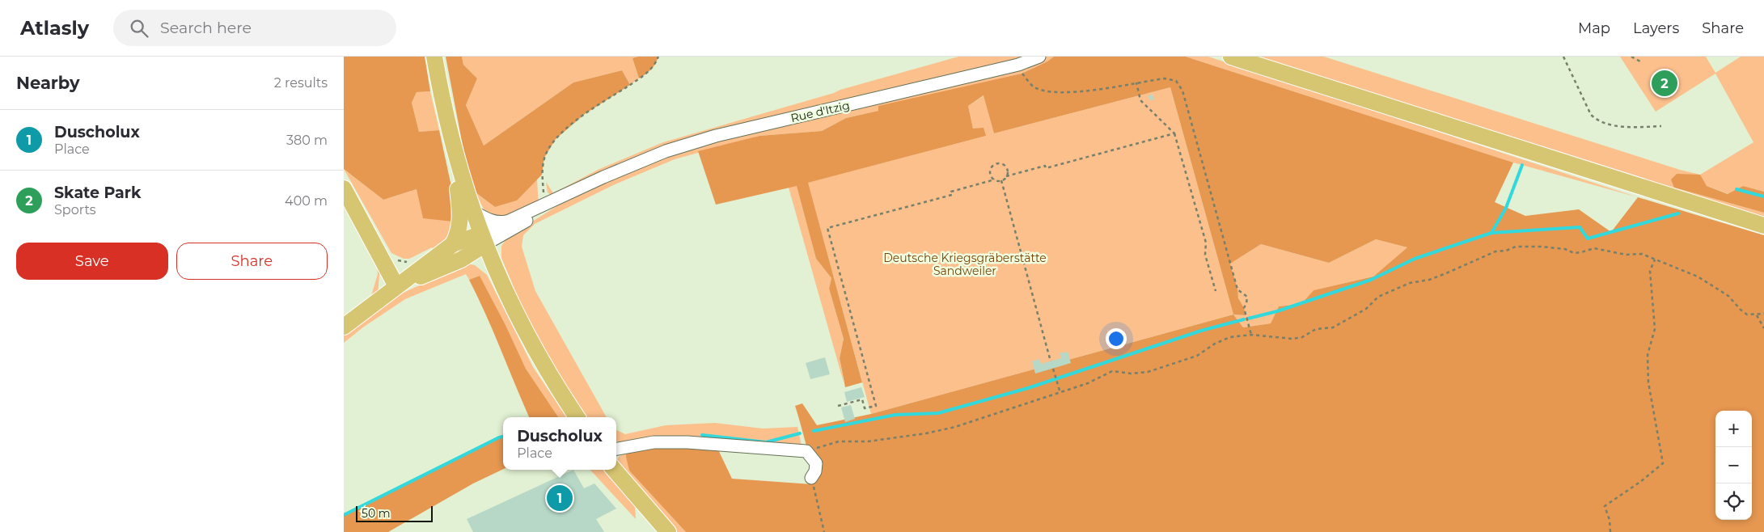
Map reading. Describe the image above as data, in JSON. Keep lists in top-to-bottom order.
{
  "streets": {
    "street": ["Rue d'Itzig"]
  },
  "parks": ["Deutsche Kriegsgräberstätte Sandweiler"],
  "scale_bar": "50 m",
  "page": {
    "header": "Atlasly",
    "search": "Search here",
    "nav": ["Map", "Layers", "Share"],
    "heading": ["Nearby", "2 results"],
    "pins": ["2", "1"],
    "list": [
      {
        "mark": "1",
        "name": "Duscholux",
        "note": "Place",
        "value": "380 m"
      },
      {
        "mark": "2",
        "name": "Skate Park",
        "note": "Sports",
        "value": "400 m"
      }
    ],
    "buttons": ["Save", "Share"],
    "map_buttons": ["+", "−"],
    "popup": ["Duscholux", "Place"],
    "scale": "50 m"
  }
}
